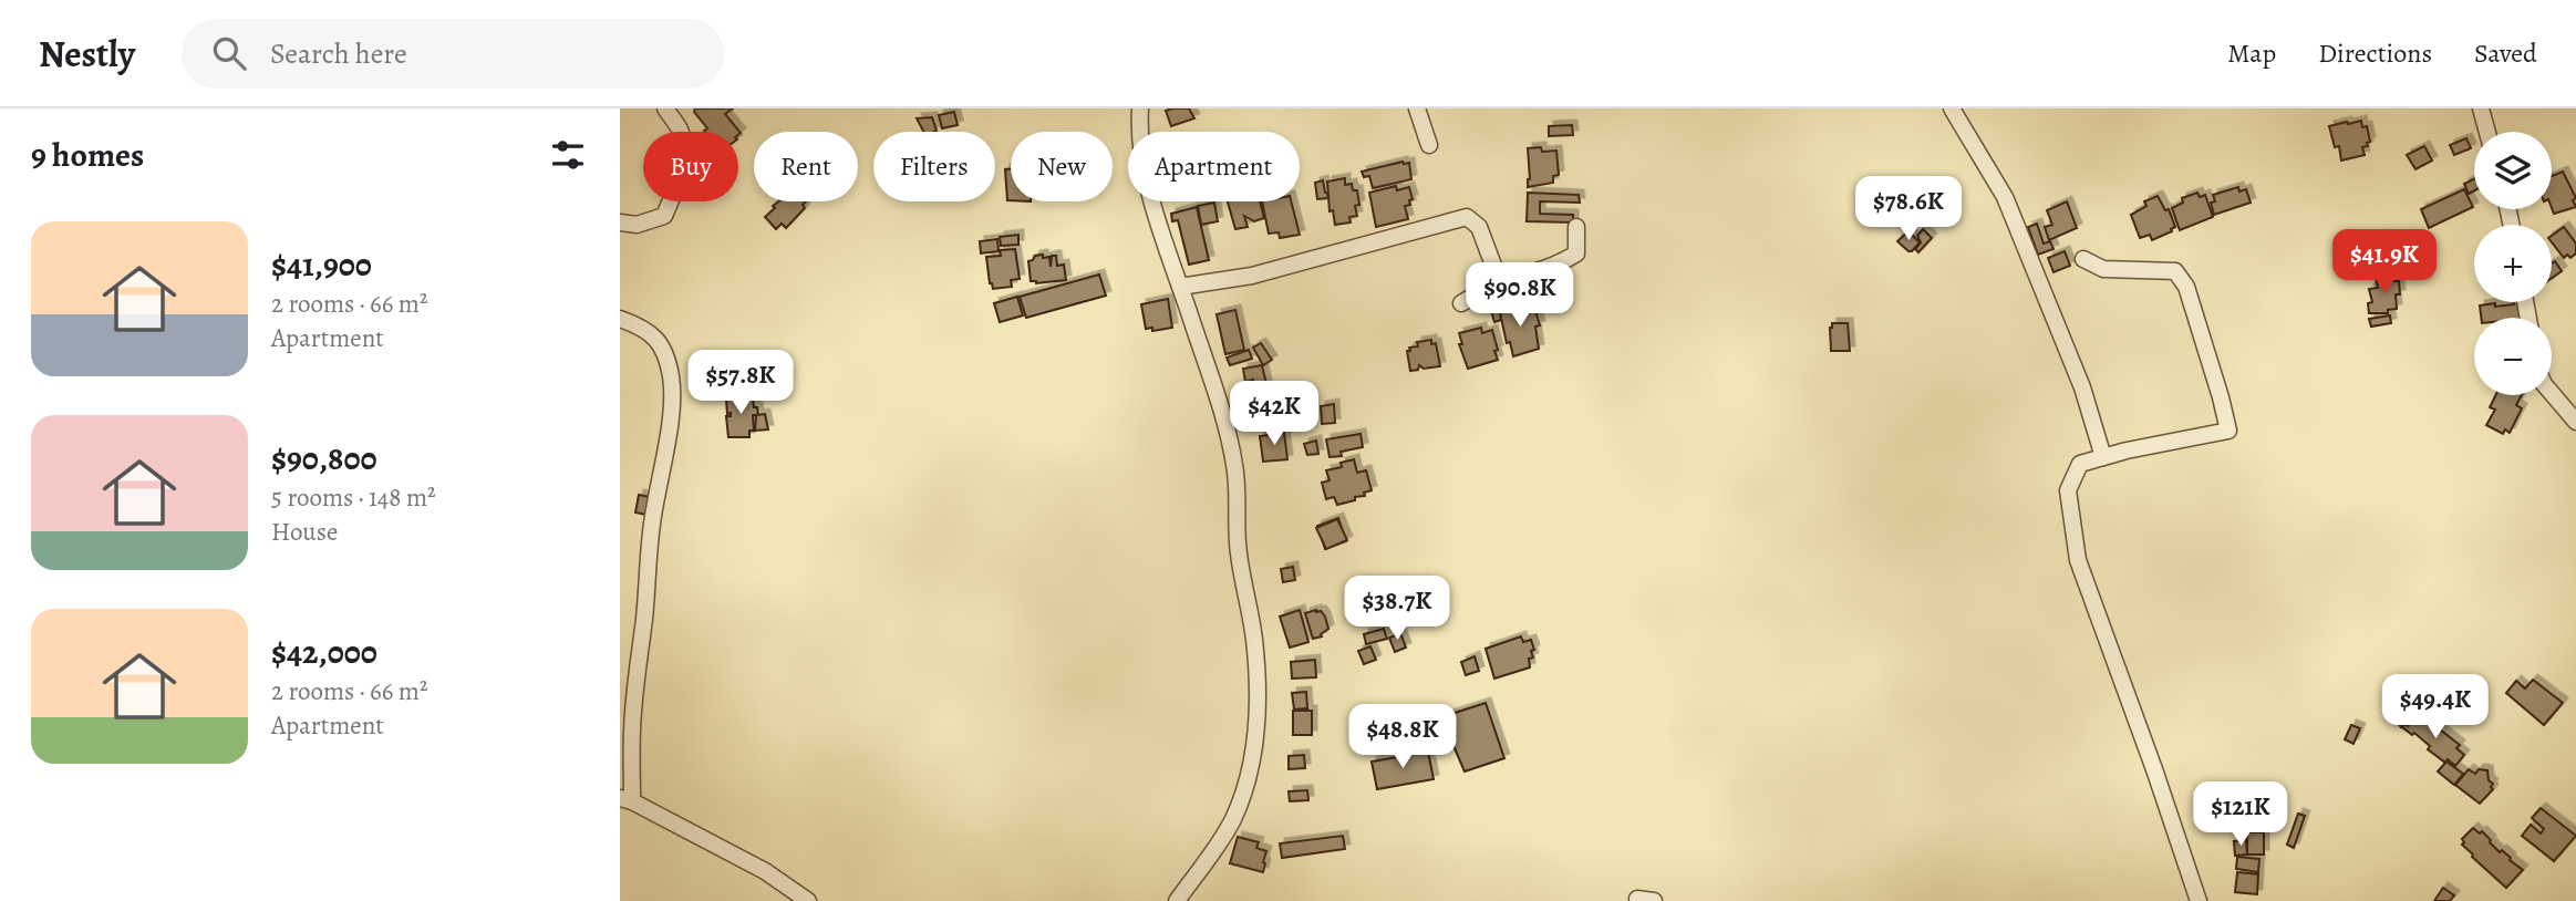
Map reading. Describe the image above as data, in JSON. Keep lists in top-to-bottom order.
{
  "page": {
    "header": "Nestly",
    "search": "Search here",
    "nav": ["Map", "Directions", "Saved"],
    "heading": "9 homes",
    "map_buttons": ["+", "−"],
    "chip": [
      "Buy",
      "Rent",
      "Filters",
      "New",
      "Apartment"
    ],
    "price": [
      "$78.6K",
      "$41.9K",
      "$90.8K",
      "$57.8K",
      "$42K",
      "$38.7K",
      "$49.4K",
      "$48.8K",
      "$121K"
    ],
    "list": [
      {
        "name": "$41,900",
        "note": "2 rooms · 66 m² · Apartment"
      },
      {
        "name": "$90,800",
        "note": "5 rooms · 148 m² · House"
      },
      {
        "name": "$42,000",
        "note": "2 rooms · 66 m² · Apartment"
      }
    ]
  }
}
